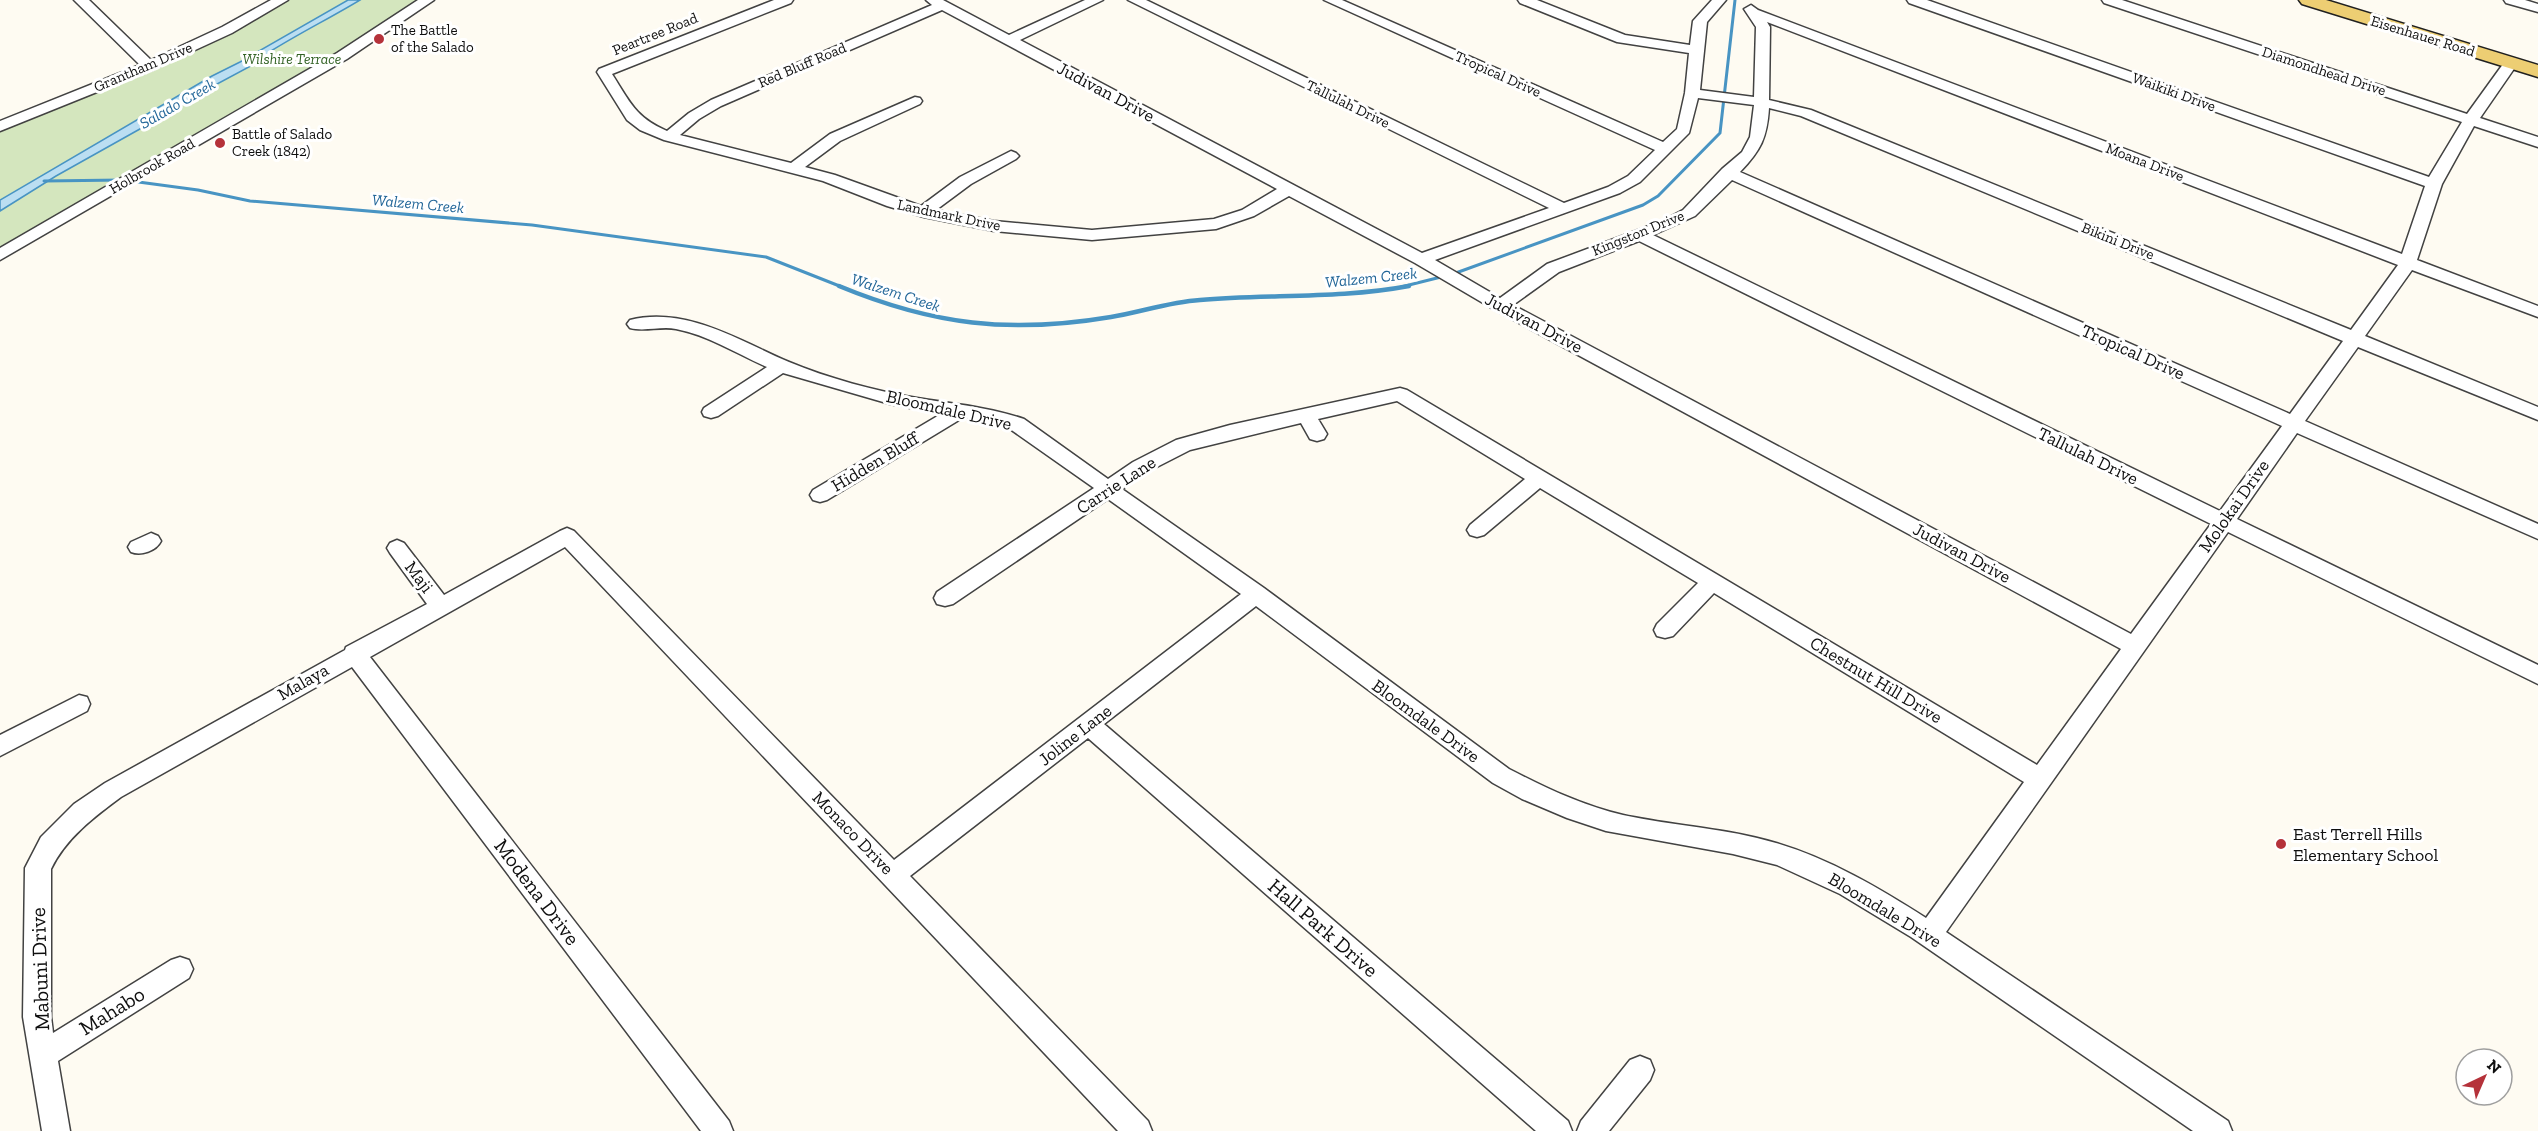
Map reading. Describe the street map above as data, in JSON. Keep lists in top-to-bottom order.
{
  "streets": {
    "main road": ["Eisenhauer Road"],
    "street": [
      "Peartree Road",
      "Red Bluff Road",
      "Grantham Drive",
      "Diamondhead Drive",
      "Tropical Drive",
      "Judivan Drive",
      "Waikiki Drive",
      "Tallulah Drive",
      "Moana Drive",
      "Holbrook Road",
      "Landmark Drive",
      "Kingston Drive",
      "Bikini Drive",
      "Bloomdale Drive",
      "Hidden Bluff",
      "Carrie Lane",
      "Molokai Drive",
      "Maji",
      "Chestnut Hill Drive",
      "Malaya",
      "Joline Lane",
      "Monaco Drive",
      "Modena Drive",
      "Hall Park Drive",
      "Mabuni Drive",
      "Mahabo"
    ]
  },
  "crossings": [
    ["Peartree Road", "Landmark Drive"],
    ["Eisenhauer Road", "Molokai Drive"],
    ["Red Bluff Road", "Judivan Drive"],
    ["Red Bluff Road", "Landmark Drive"],
    ["Diamondhead Drive", "Molokai Drive"],
    ["Tropical Drive", "Kingston Drive"],
    ["Tropical Drive", "Molokai Drive"],
    ["Judivan Drive", "Landmark Drive"],
    ["Judivan Drive", "Kingston Drive"],
    ["Judivan Drive", "Molokai Drive"],
    ["Waikiki Drive", "Molokai Drive"],
    ["Tallulah Drive", "Kingston Drive"],
    ["Tallulah Drive", "Molokai Drive"],
    ["Moana Drive", "Kingston Drive"],
    ["Moana Drive", "Molokai Drive"],
    ["Kingston Drive", "Bikini Drive"],
    ["Bikini Drive", "Molokai Drive"],
    ["Bloomdale Drive", "Hidden Bluff"],
    ["Bloomdale Drive", "Carrie Lane"],
    ["Bloomdale Drive", "Molokai Drive"],
    ["Bloomdale Drive", "Joline Lane"],
    ["Carrie Lane", "Chestnut Hill Drive"],
    ["Molokai Drive", "Chestnut Hill Drive"],
    ["Maji", "Malaya"],
    ["Malaya", "Monaco Drive"],
    ["Malaya", "Modena Drive"],
    ["Malaya", "Mabuni Drive"],
    ["Joline Lane", "Monaco Drive"],
    ["Joline Lane", "Hall Park Drive"],
    ["Mabuni Drive", "Mahabo"]
  ],
  "water": ["Salado Creek", "Walzem Creek"],
  "parks": ["Wilshire Terrace"],
  "places": ["The Battle of the Salado", "Battle of Salado Creek (1842)", "East Terrell Hills Elementary School"],
  "north": "top right"
}
